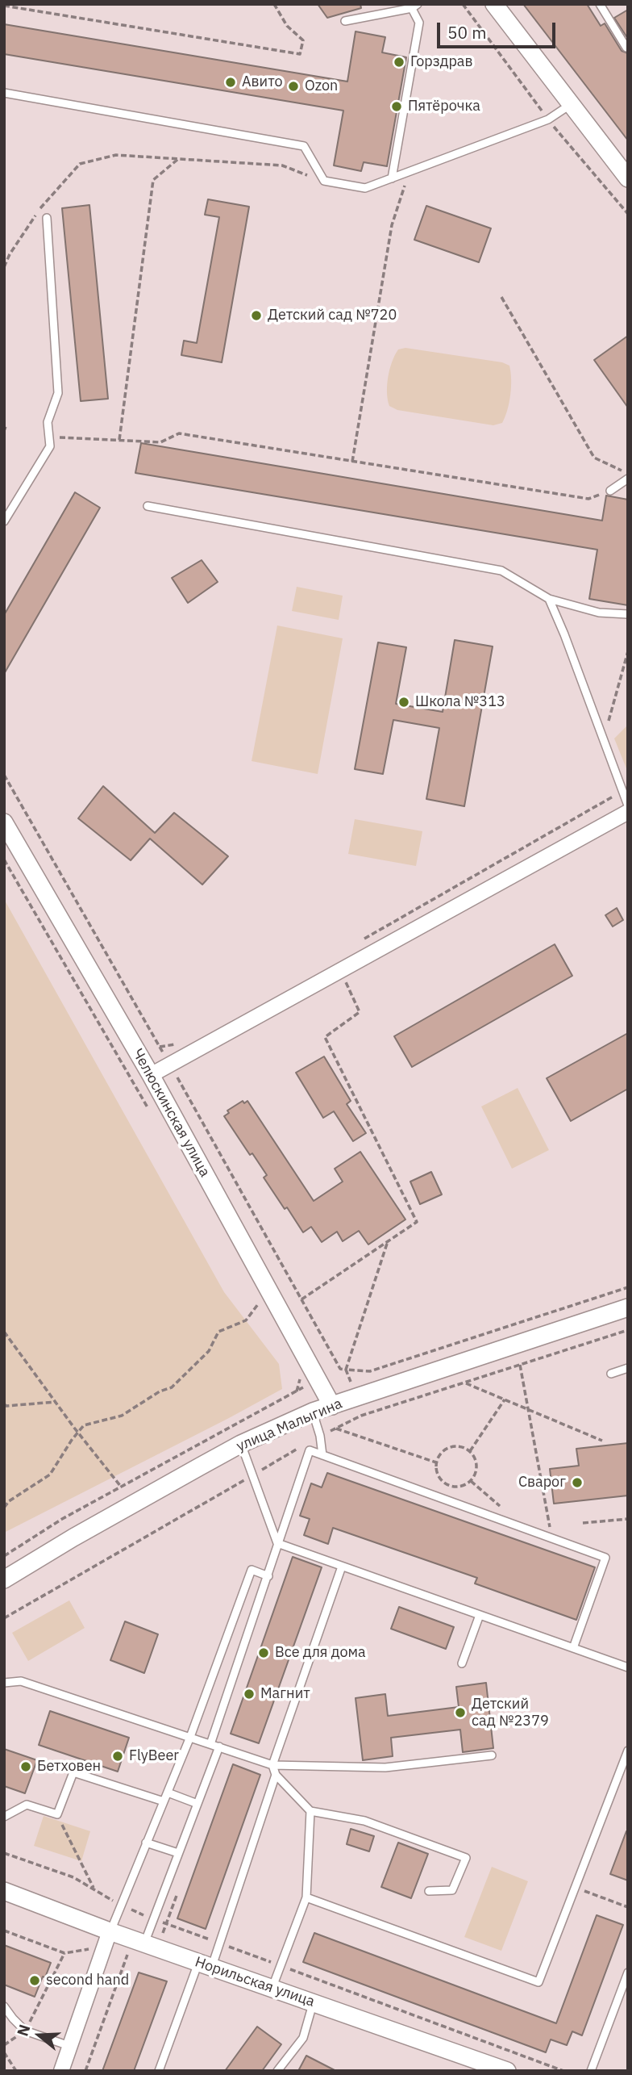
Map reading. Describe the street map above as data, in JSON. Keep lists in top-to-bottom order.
{
  "streets": {
    "street": ["Челюскинская улица", "улица Малыгина", "Норильская улица"]
  },
  "crossings": [
    ["Челюскинская улица", "улица Малыгина"]
  ],
  "places": [
    "Горздрав",
    "Авито",
    "Ozon",
    "Пятёрочка",
    "Детский сад №720",
    "Школа №313",
    "Сварог",
    "Все для дома",
    "Магнит",
    "Детский сад №2379",
    "FlyBeer",
    "Бетховен",
    "second hand"
  ],
  "scale_bar": "50 m",
  "north": "left"
}
